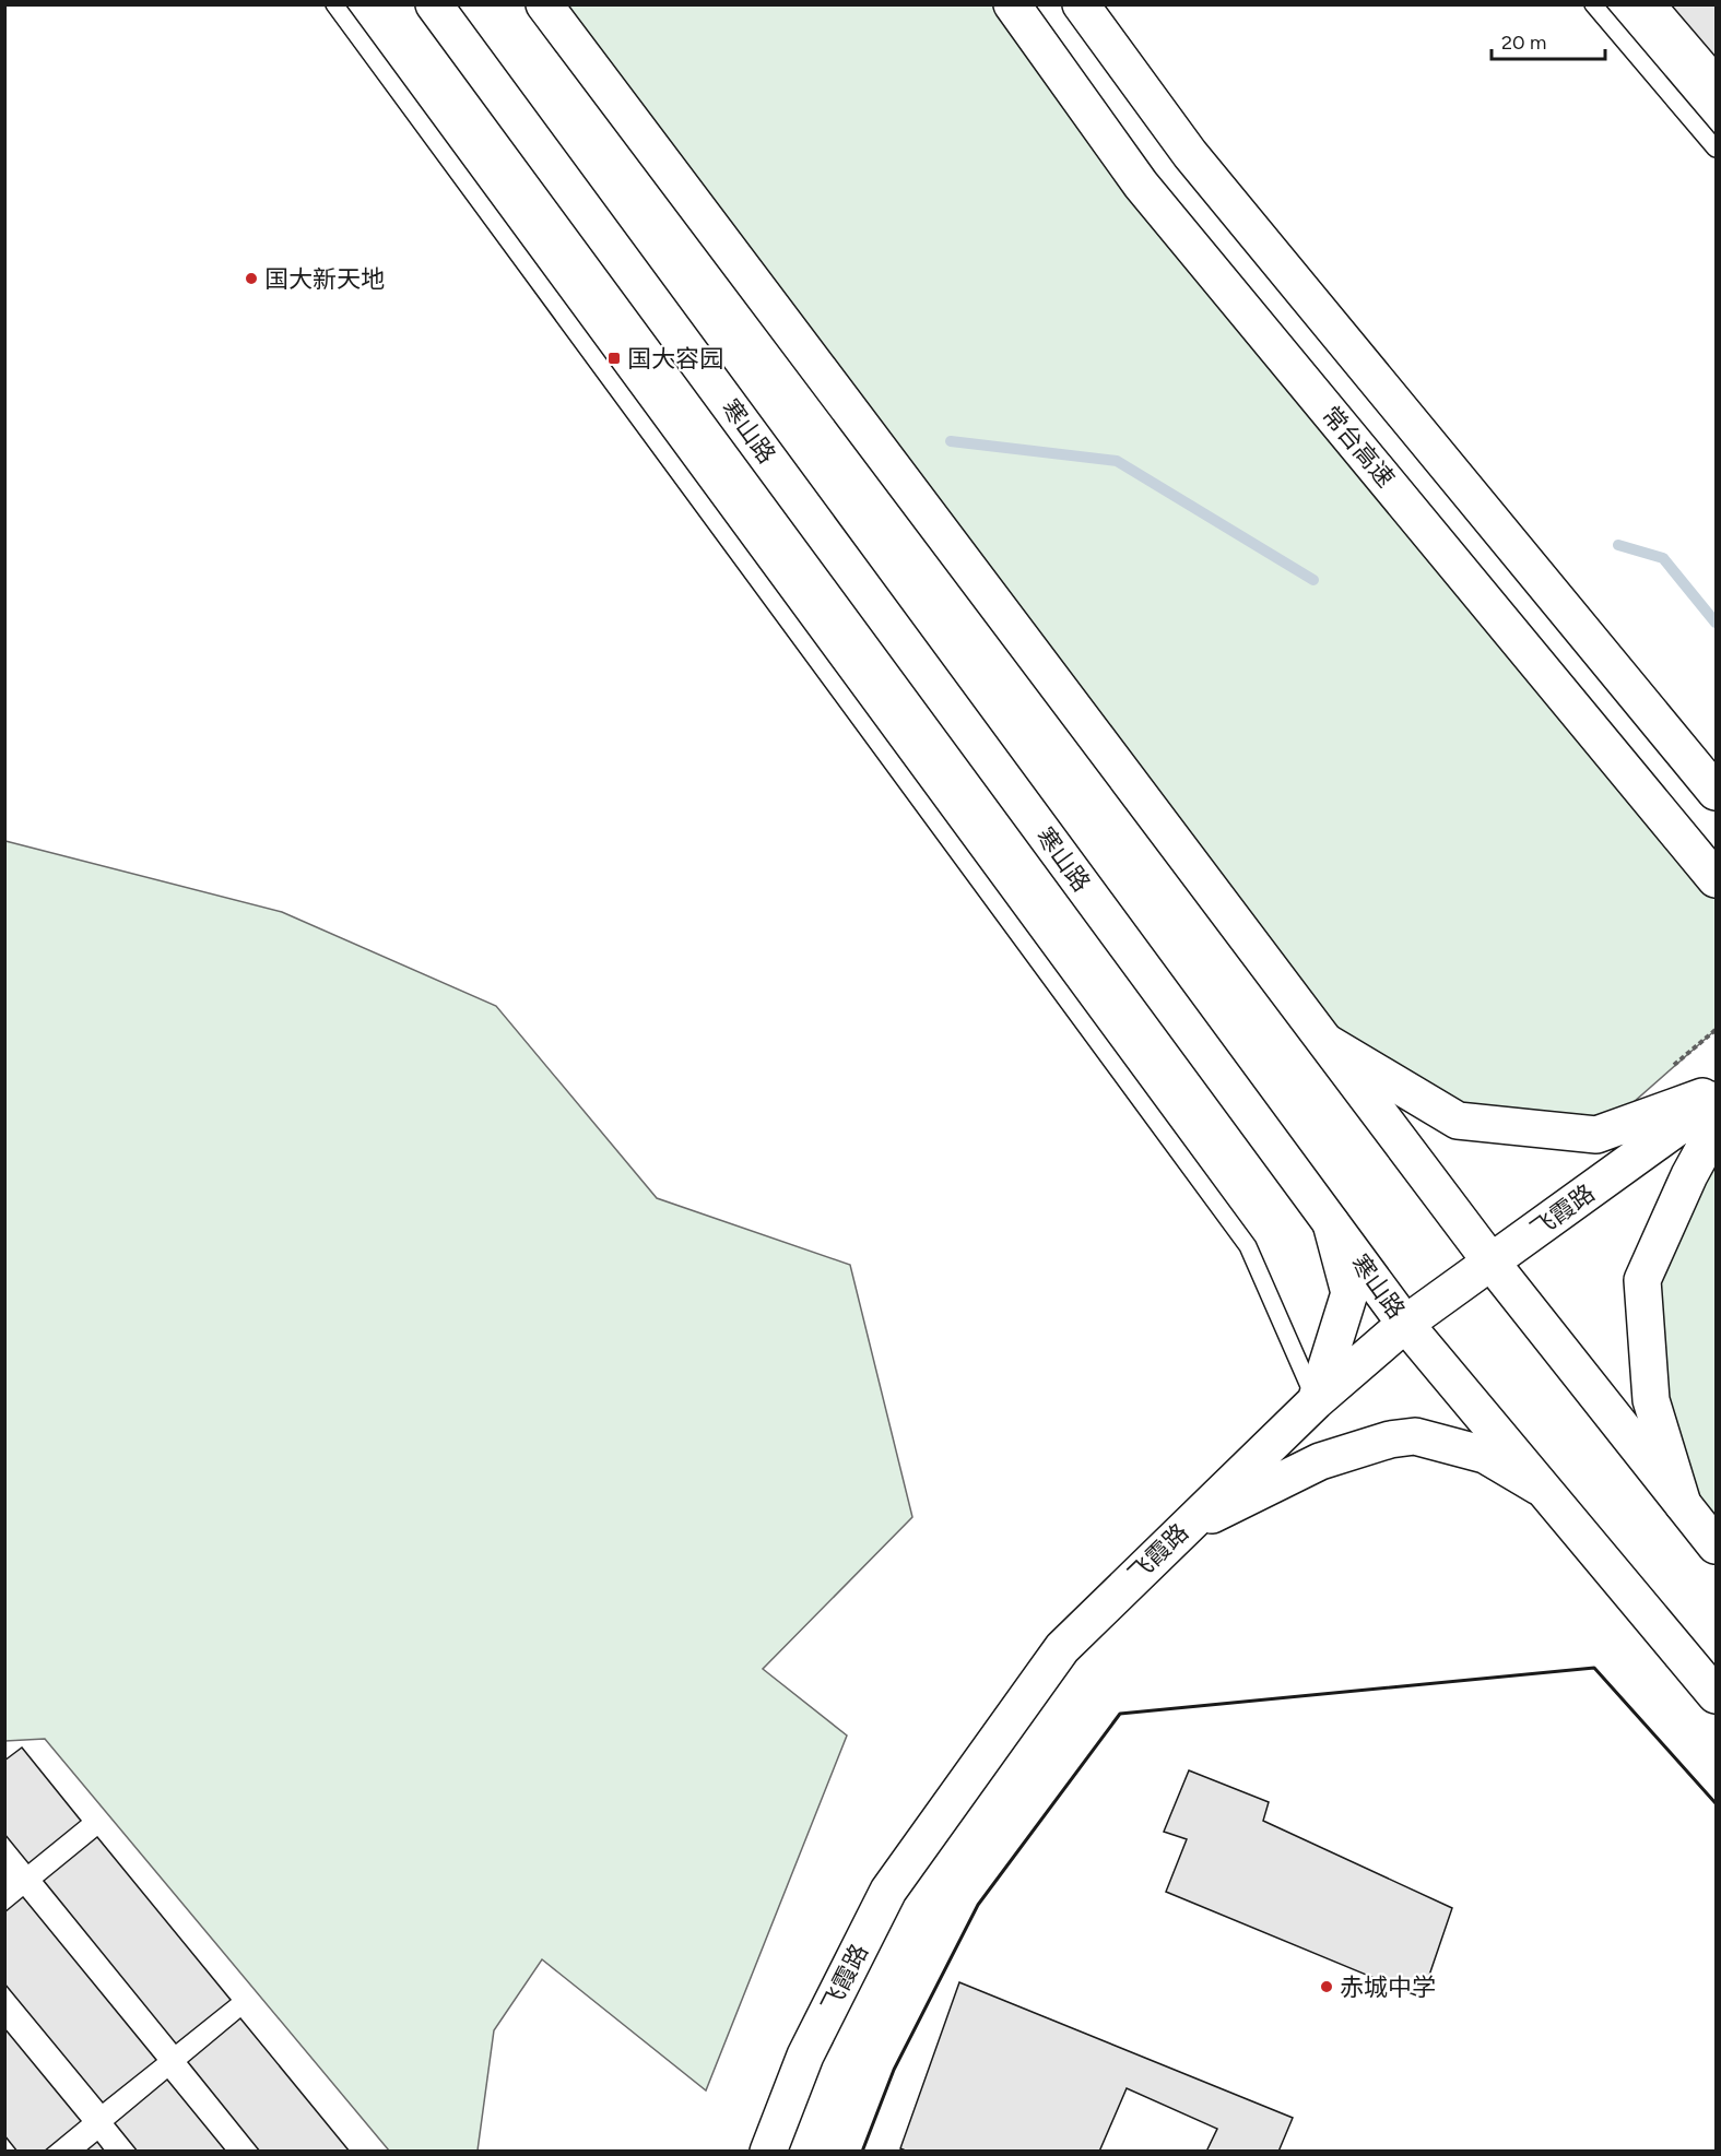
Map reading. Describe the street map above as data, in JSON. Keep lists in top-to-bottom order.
{
  "streets": {
    "main road": ["寒山路", "常台高速", "飞霞路"]
  },
  "crossings": [
    ["寒山路", "飞霞路"]
  ],
  "places": {
    "other": ["国大新天地", "赤城中学"],
    "transit": ["国大容园"]
  },
  "scale_bar": "20 m"
}
